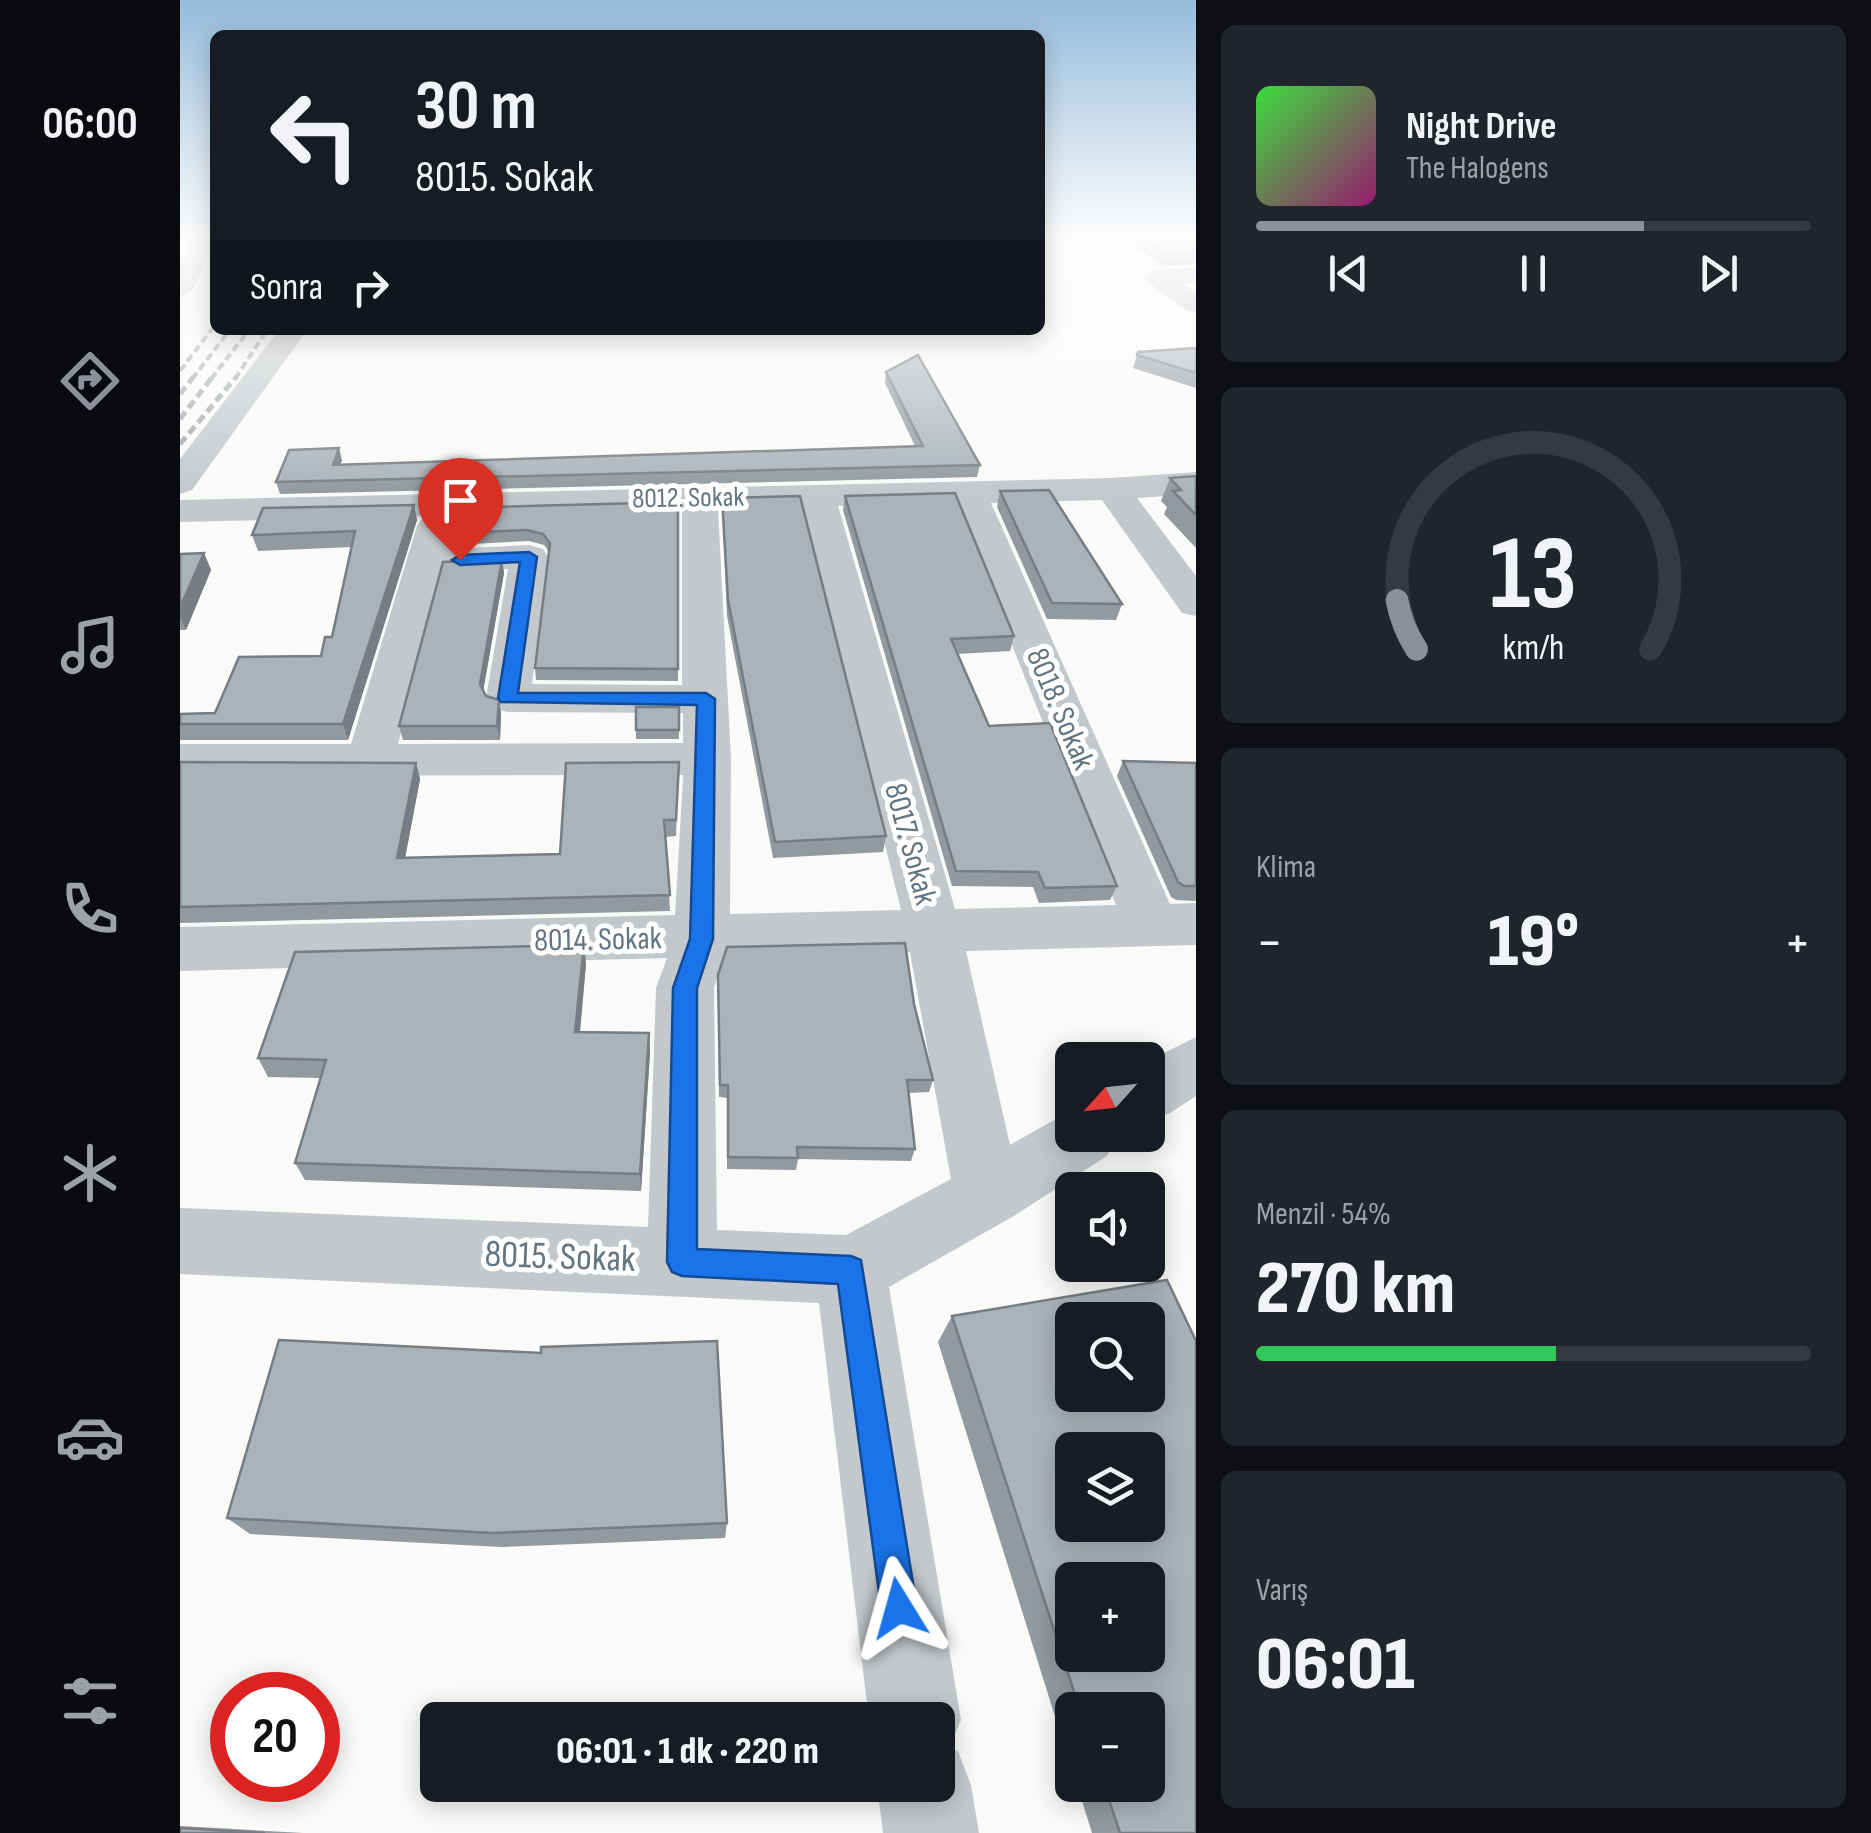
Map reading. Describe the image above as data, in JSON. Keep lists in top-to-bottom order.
{
  "streets": {
    "street": [
      "8012. Sokak",
      "8018. Sokak",
      "8017. Sokak",
      "8014. Sokak",
      "8015. Sokak"
    ]
  },
  "crossings": [
    ["8012. Sokak", "8018. Sokak"],
    ["8012. Sokak", "8017. Sokak"],
    ["8018. Sokak", "8014. Sokak"],
    ["8017. Sokak", "8014. Sokak"]
  ],
  "north": "bottom left",
  "page": {
    "tabs": "06:00",
    "turn": ["30 m", "8015. Sokak"],
    "song": ["Night Drive", "The Halogens"],
    "then": "Sonra",
    "tile": [
      "Klima",
      ["Menzil · 54%", "270 km"],
      ["Varış", "06:01"]
    ],
    "heat": ["−", "19°", "+"],
    "map_buttons": ["+", "−"],
    "limit": "20",
    "trip": "06:01 · 1 dk · 220 m",
    "gauge": ["13", "km/h"]
  }
}
